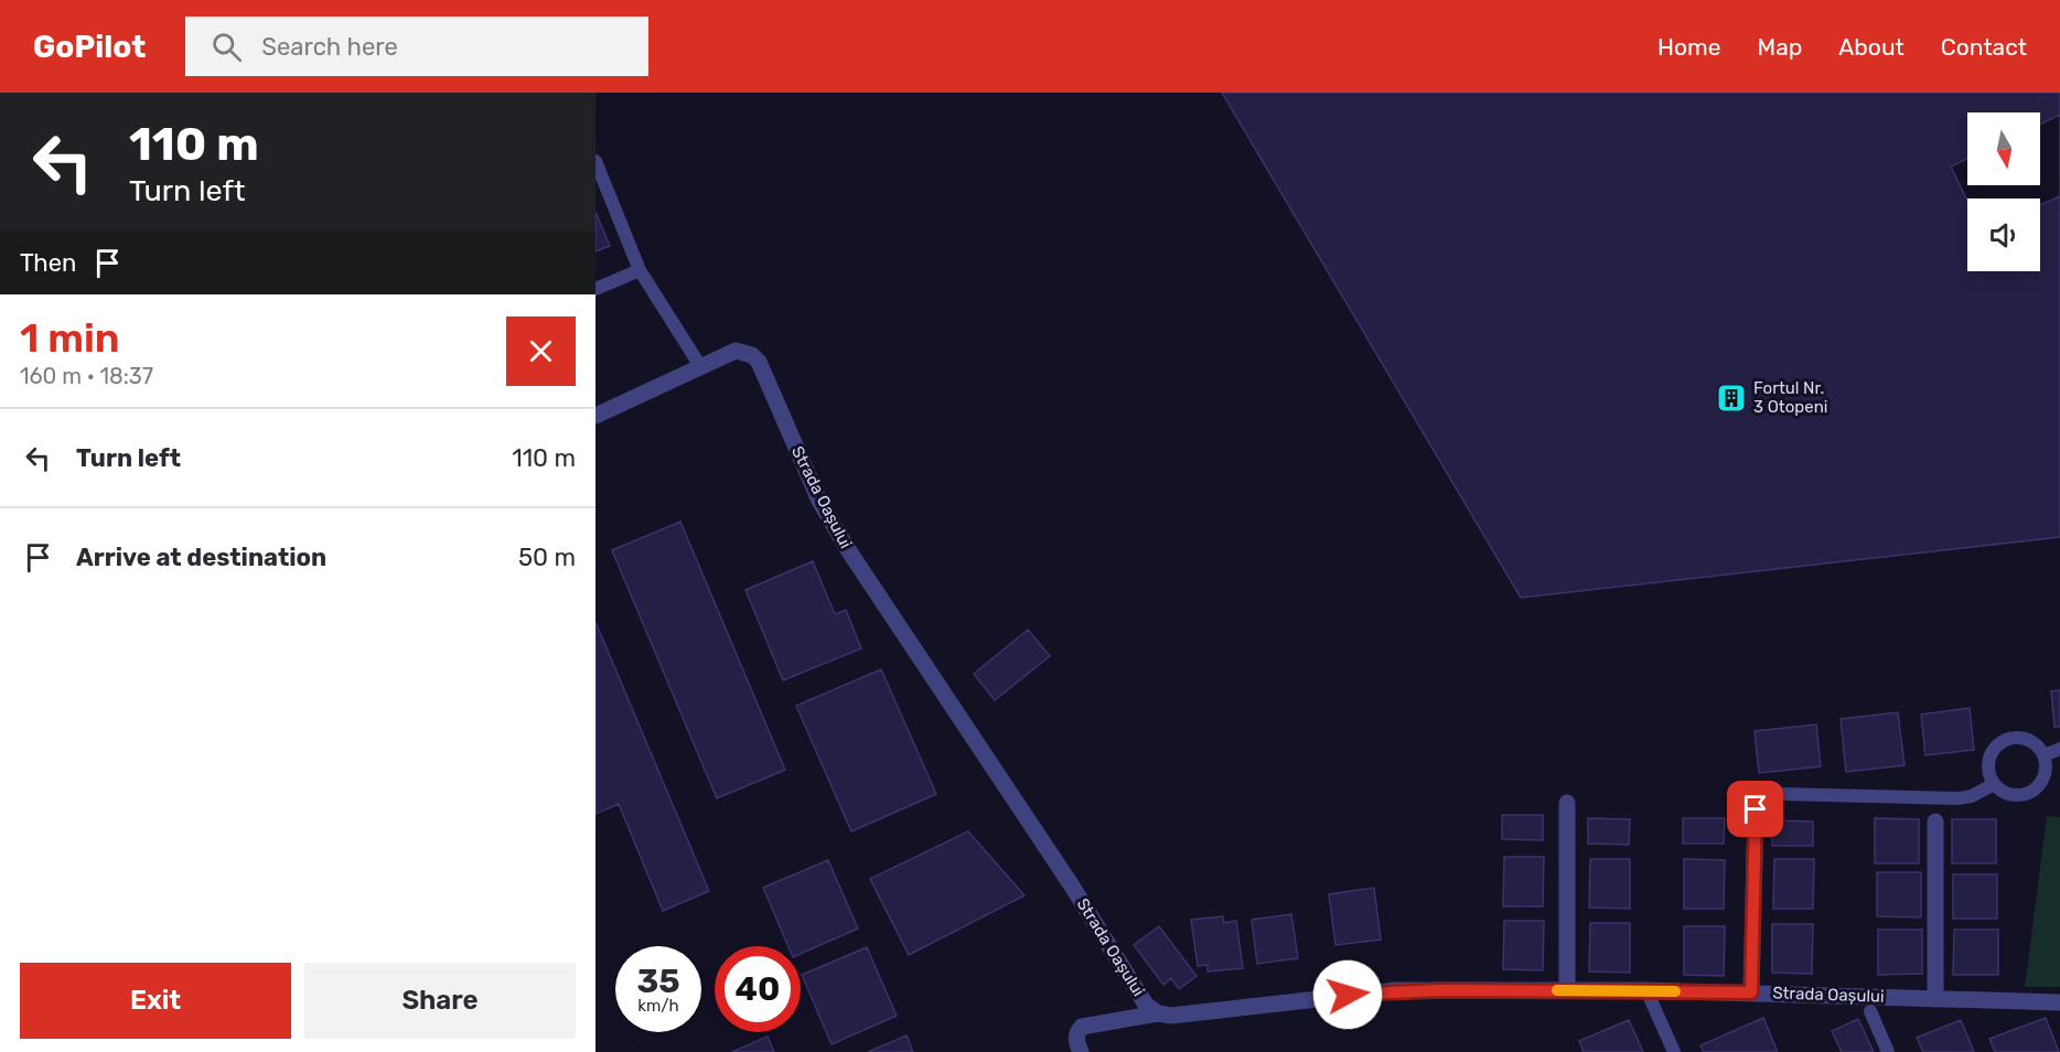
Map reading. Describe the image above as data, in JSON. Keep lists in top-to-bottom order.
{
  "streets": {
    "street": ["Strada Oașului"]
  },
  "places": {
    "building": ["Fortul Nr. 3 Otopeni"]
  },
  "north": "bottom",
  "page": {
    "header": "GoPilot",
    "search": "Search here",
    "nav": [
      "Home",
      "Map",
      "About",
      "Contact"
    ],
    "turn": ["110 m", "Turn left"],
    "then": "Then",
    "heading": ["1 min", "160 m · 18:37"],
    "list": [
      {
        "name": "Turn left",
        "value": "110 m"
      },
      {
        "name": "Arrive at destination",
        "value": "50 m"
      }
    ],
    "speed": "35 km/h",
    "limit": "40",
    "buttons": ["Exit", "Share"]
  }
}
